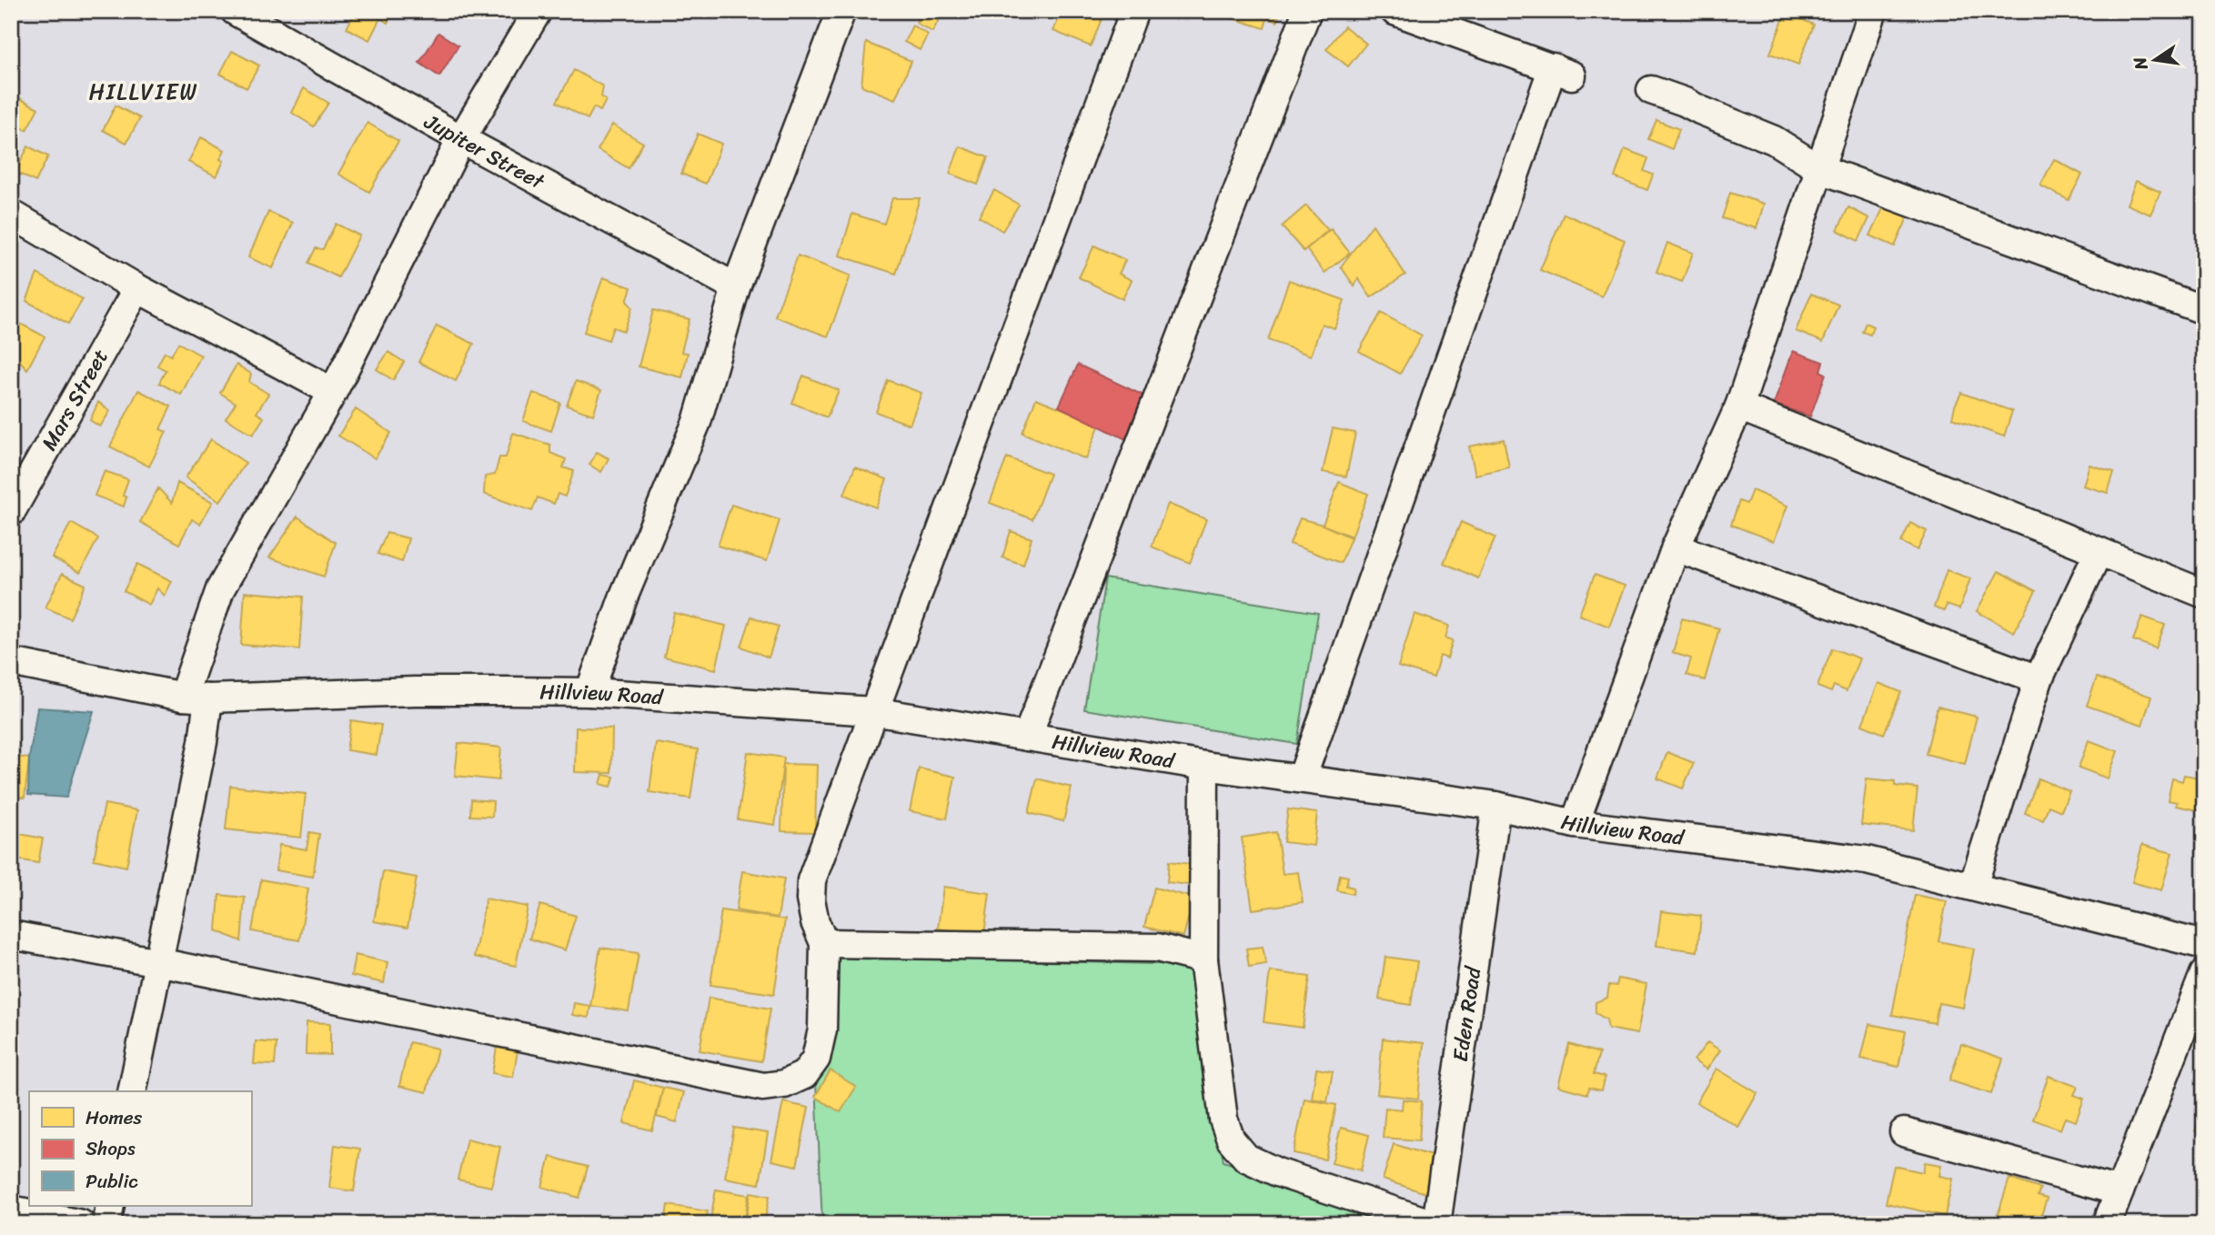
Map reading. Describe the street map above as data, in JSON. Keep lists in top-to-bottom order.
{
  "streets": {
    "street": [
      "Jupiter Street",
      "Mars Street",
      "Hillview Road",
      "Eden Road"
    ]
  },
  "crossings": [
    ["Hillview Road", "Eden Road"]
  ],
  "districts": ["HILLVIEW"],
  "legend": ["Homes", "Shops", "Public"],
  "north": "left"
}
